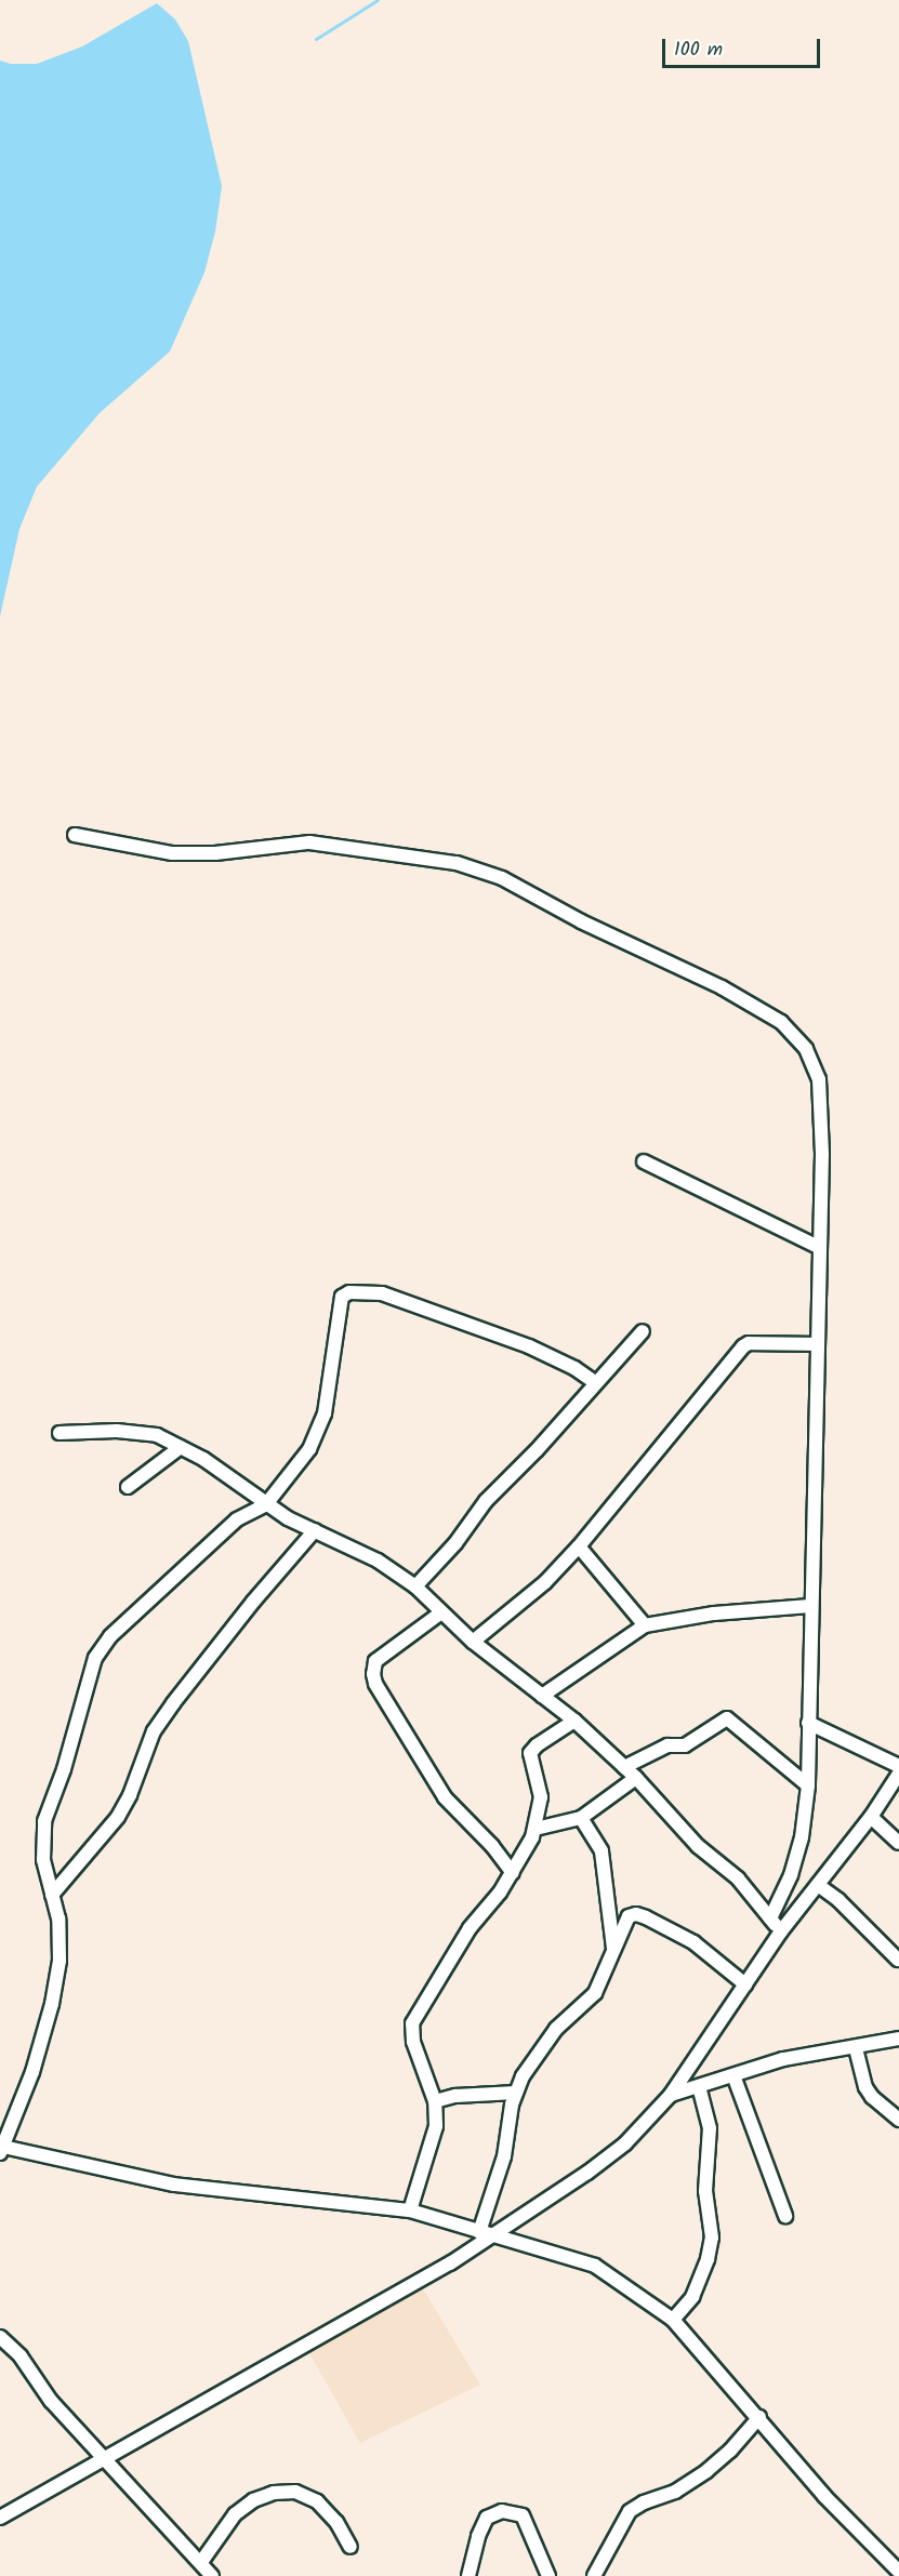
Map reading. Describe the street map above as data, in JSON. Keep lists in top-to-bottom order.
{
  "scale_bar": "100 m"
}
